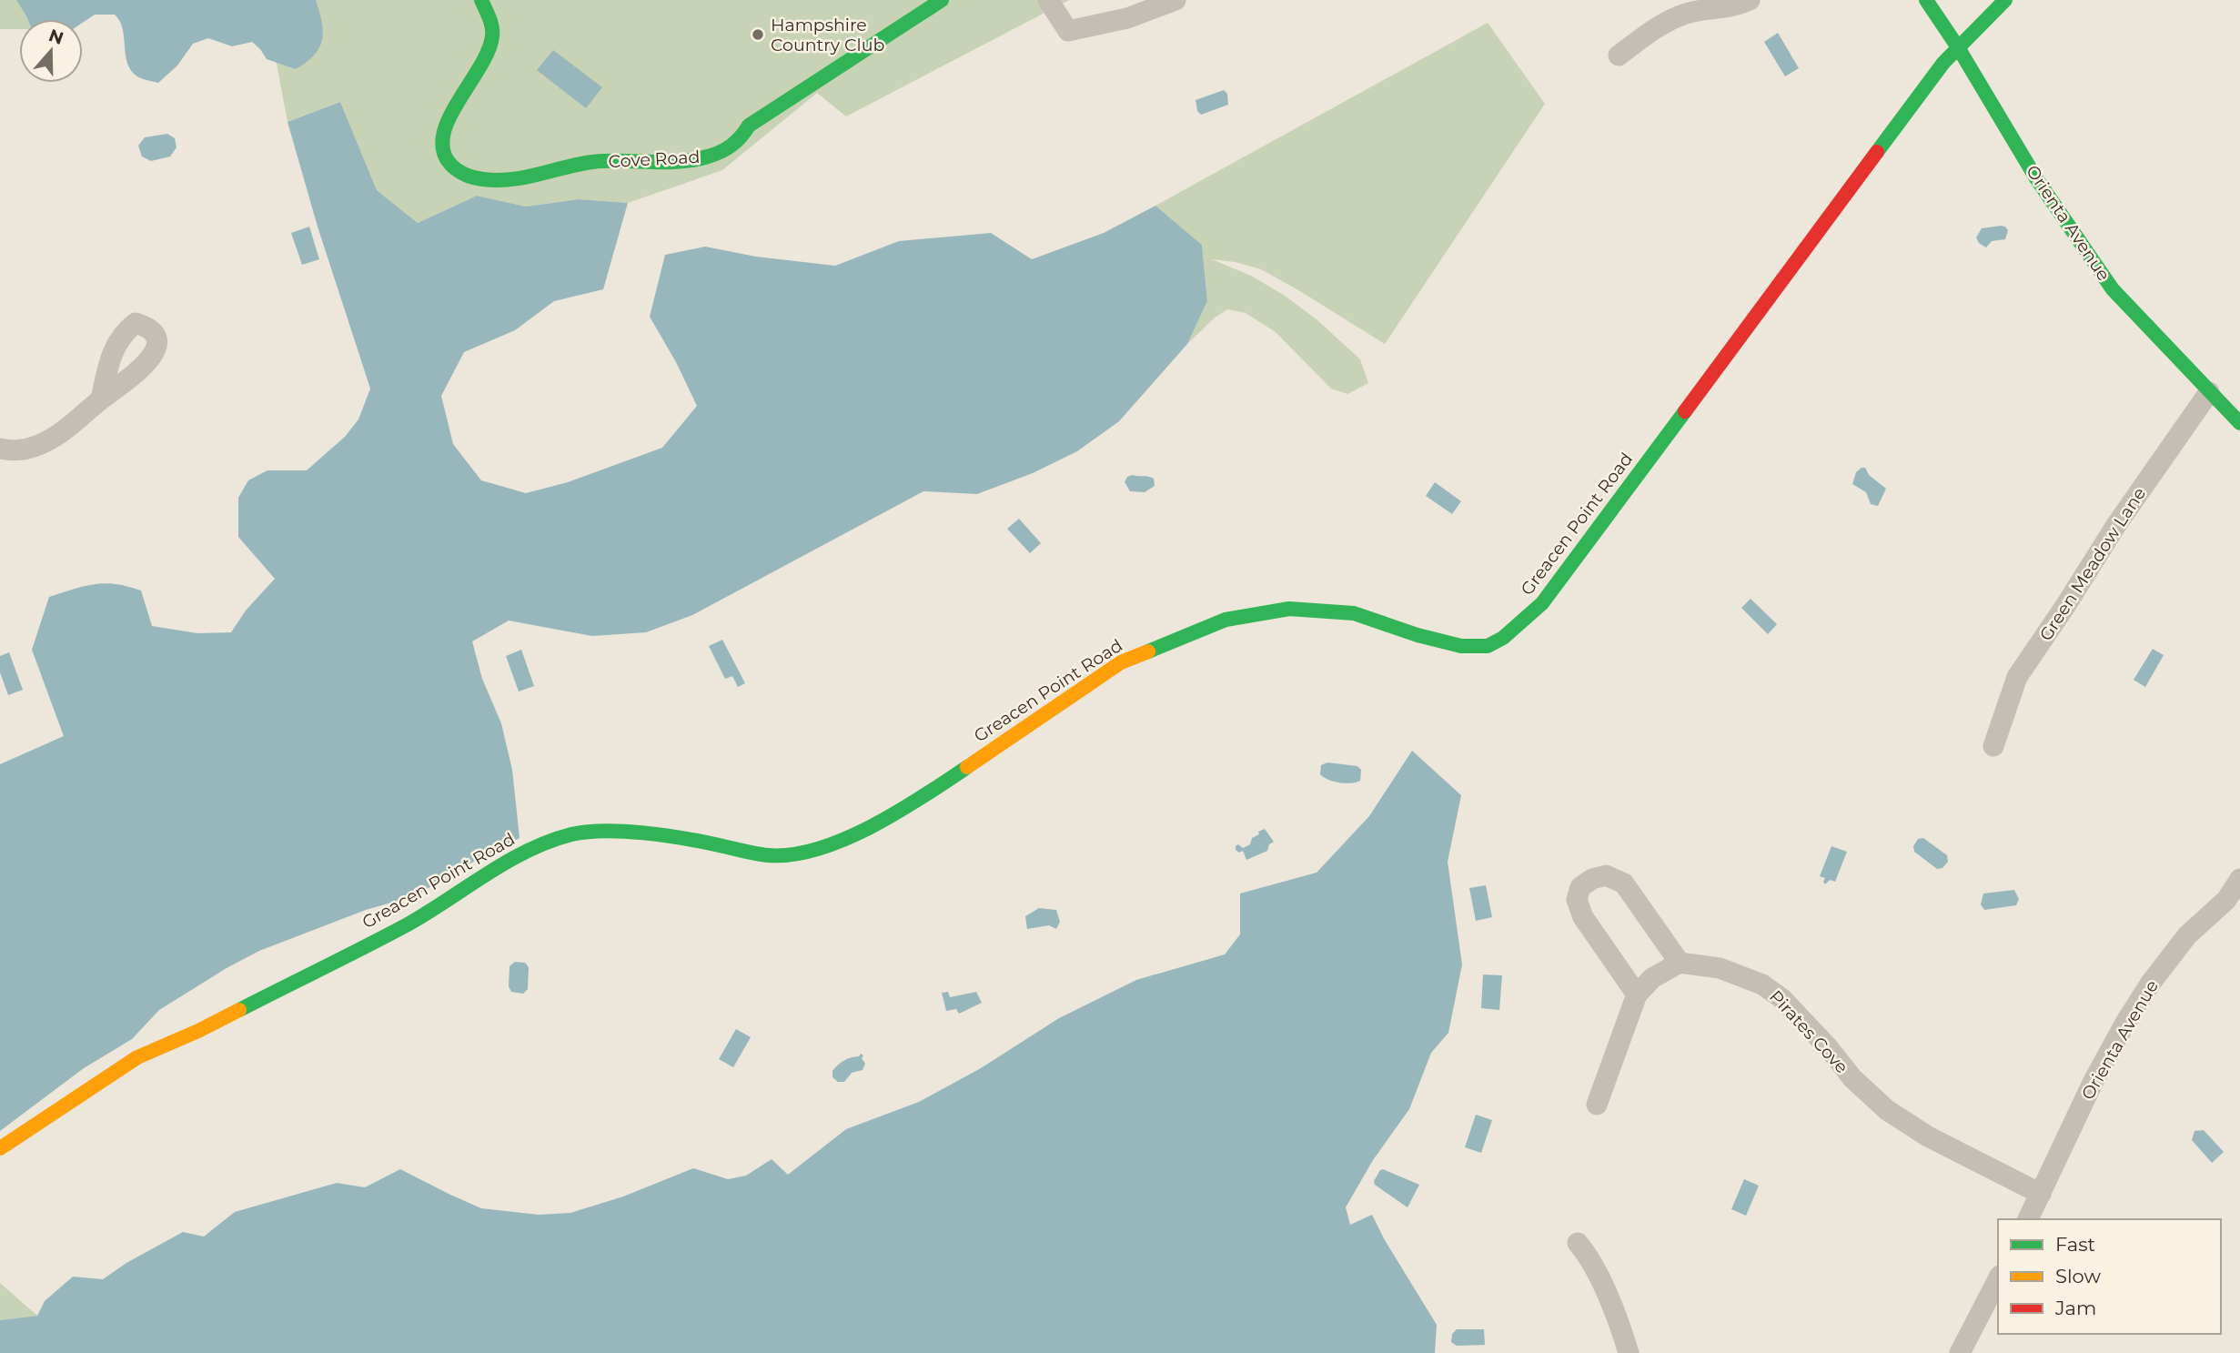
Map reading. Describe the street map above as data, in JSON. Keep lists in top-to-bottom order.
{
  "streets": {
    "street": [
      "Cove Road",
      "Orienta Avenue",
      "Greacen Point Road",
      "Green Meadow Lane",
      "Pirates Cove"
    ]
  },
  "crossings": [
    ["Orienta Avenue", "Greacen Point Road"],
    ["Orienta Avenue", "Green Meadow Lane"],
    ["Orienta Avenue", "Pirates Cove"]
  ],
  "places": ["Hampshire Country Club"],
  "legend": ["Fast", "Slow", "Jam"],
  "north": "top"
}
